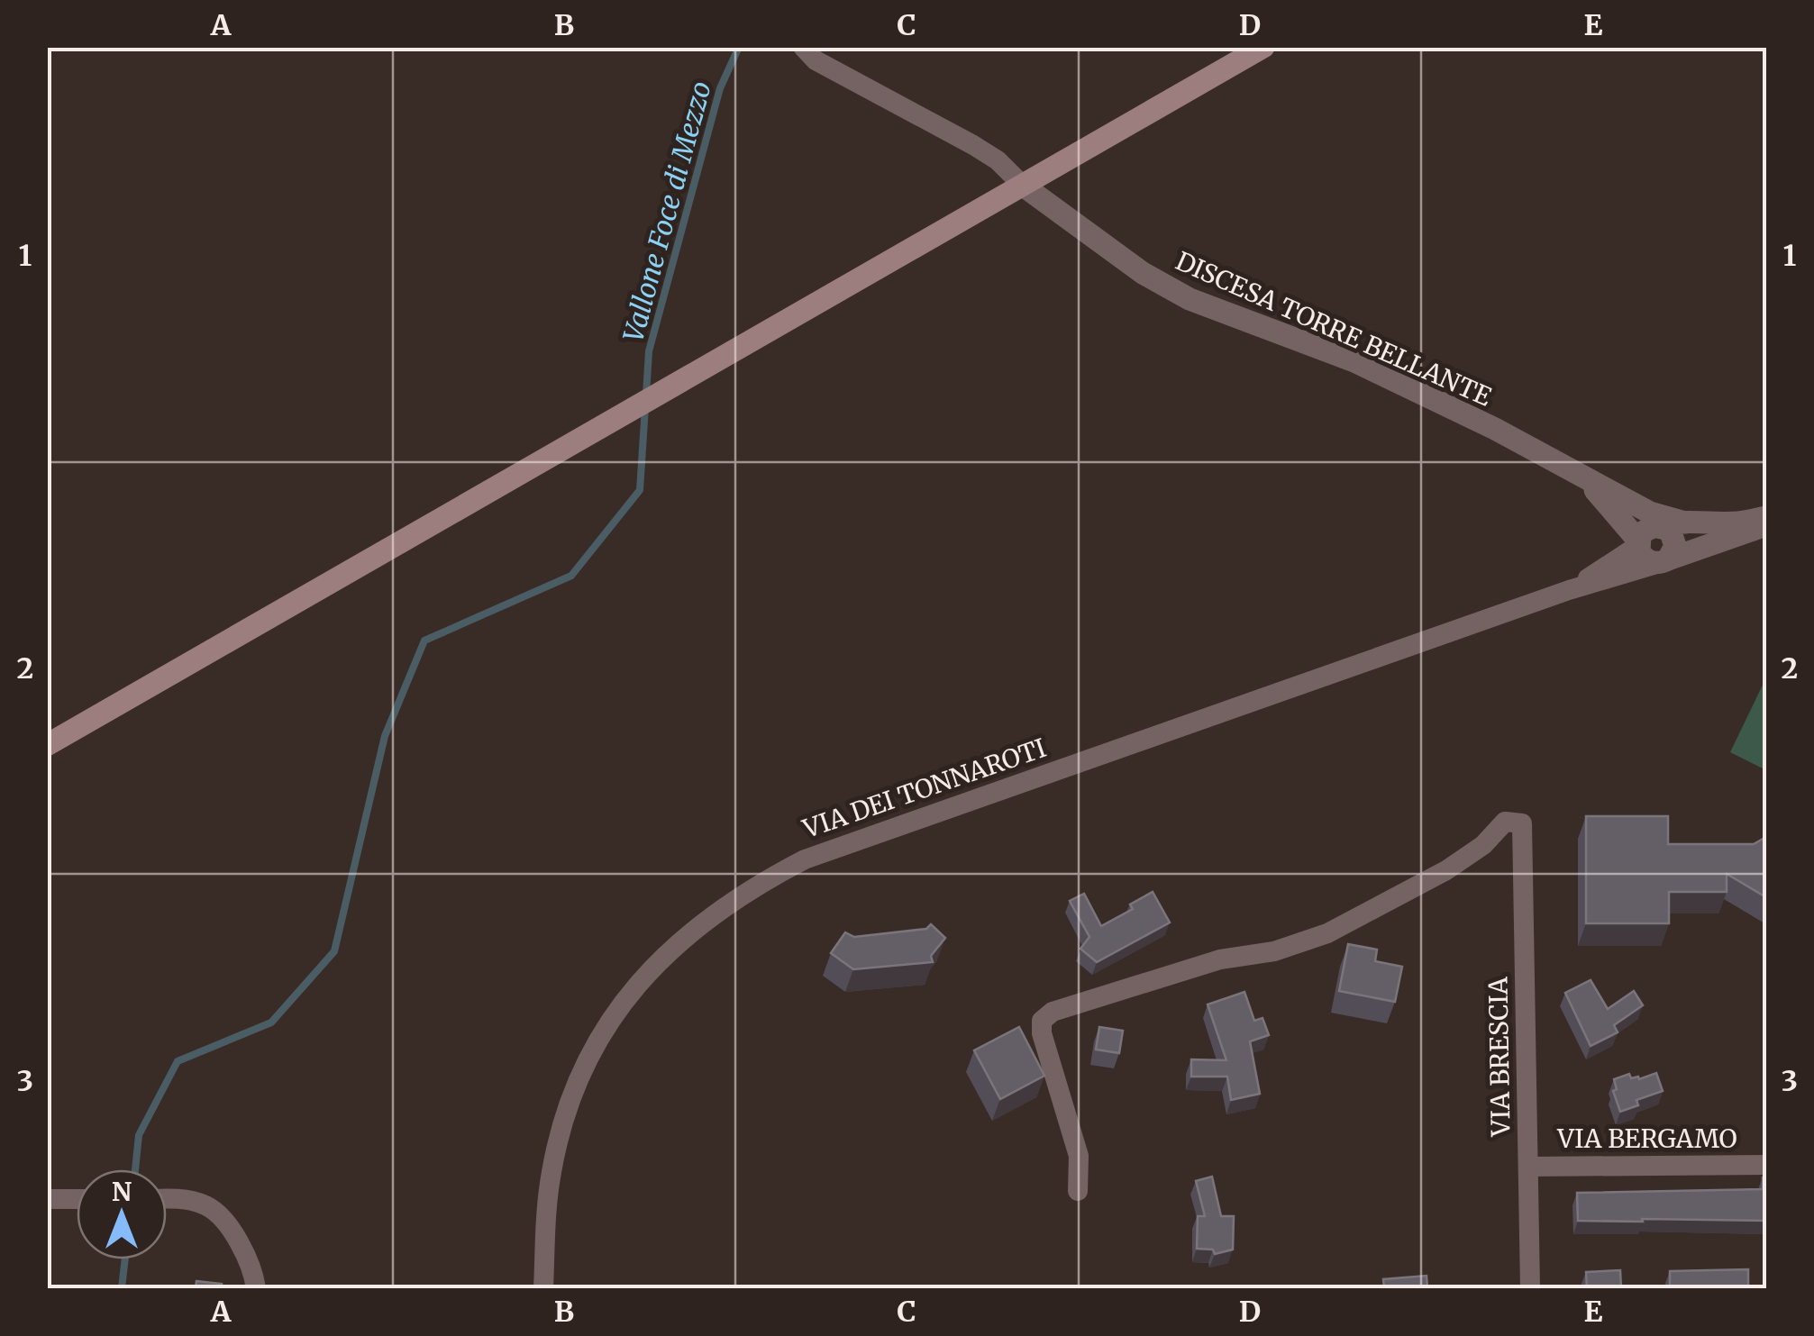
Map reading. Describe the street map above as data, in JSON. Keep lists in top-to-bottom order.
{
  "streets": {
    "street": [
      "DISCESA TORRE BELLANTE",
      "VIA DEI TONNAROTI",
      "VIA BRESCIA",
      "VIA BERGAMO"
    ]
  },
  "crossings": [
    ["VIA BRESCIA", "VIA BERGAMO"]
  ],
  "water": ["Vallone Foce di Mezzo"],
  "north": "top",
  "grid": {
    "columns": [
      "A",
      "B",
      "C",
      "D",
      "E"
    ],
    "rows": ["1", "2", "3"]
  }
}
